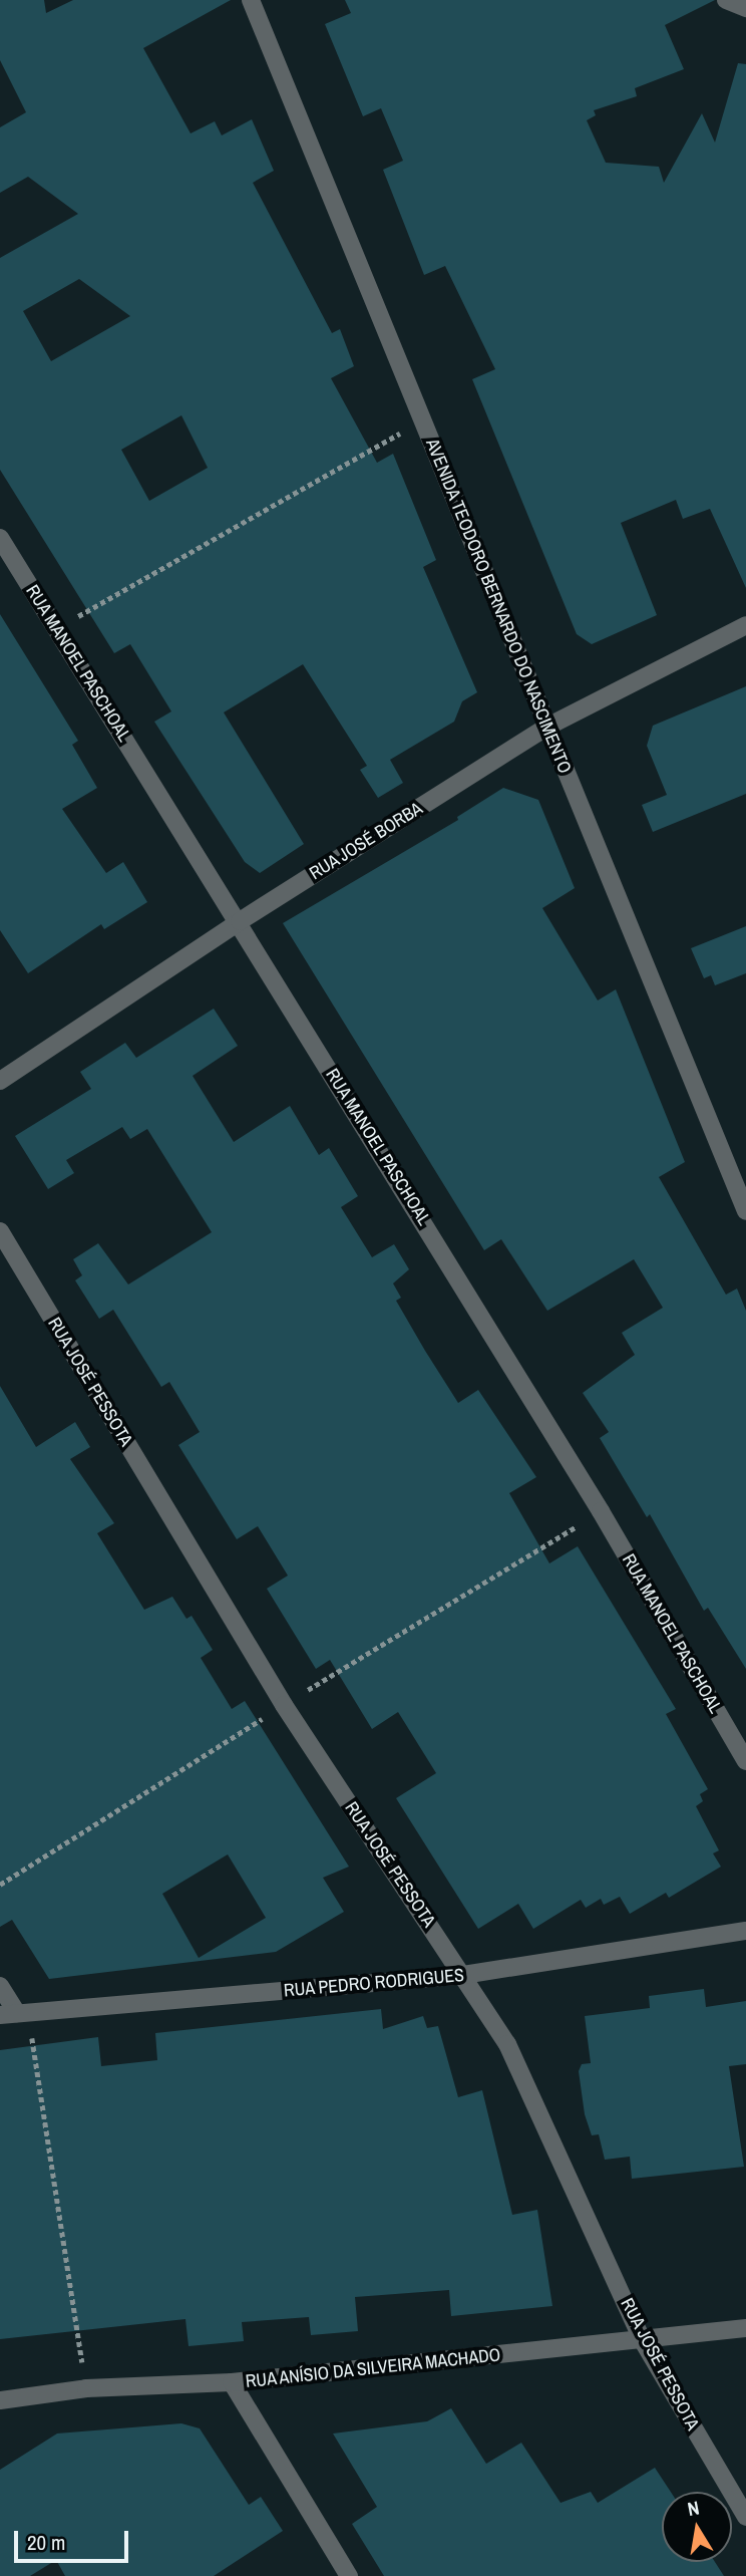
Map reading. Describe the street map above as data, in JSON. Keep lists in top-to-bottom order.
{
  "streets": {
    "street": [
      "AVENIDA TEODORO BERNARDO DO NASCIMENTO",
      "RUA MANOEL PASCHOAL",
      "RUA JOSÉ BORBA",
      "RUA JOSÉ PESSOTA",
      "RUA PEDRO RODRIGUES",
      "RUA ANÍSIO DA SILVEIRA MACHADO"
    ]
  },
  "crossings": [
    ["AVENIDA TEODORO BERNARDO DO NASCIMENTO", "RUA JOSÉ BORBA"],
    ["RUA MANOEL PASCHOAL", "RUA JOSÉ BORBA"],
    ["RUA JOSÉ PESSOTA", "RUA PEDRO RODRIGUES"],
    ["RUA JOSÉ PESSOTA", "RUA ANÍSIO DA SILVEIRA MACHADO"]
  ],
  "scale_bar": "20 m",
  "north": "top"
}
